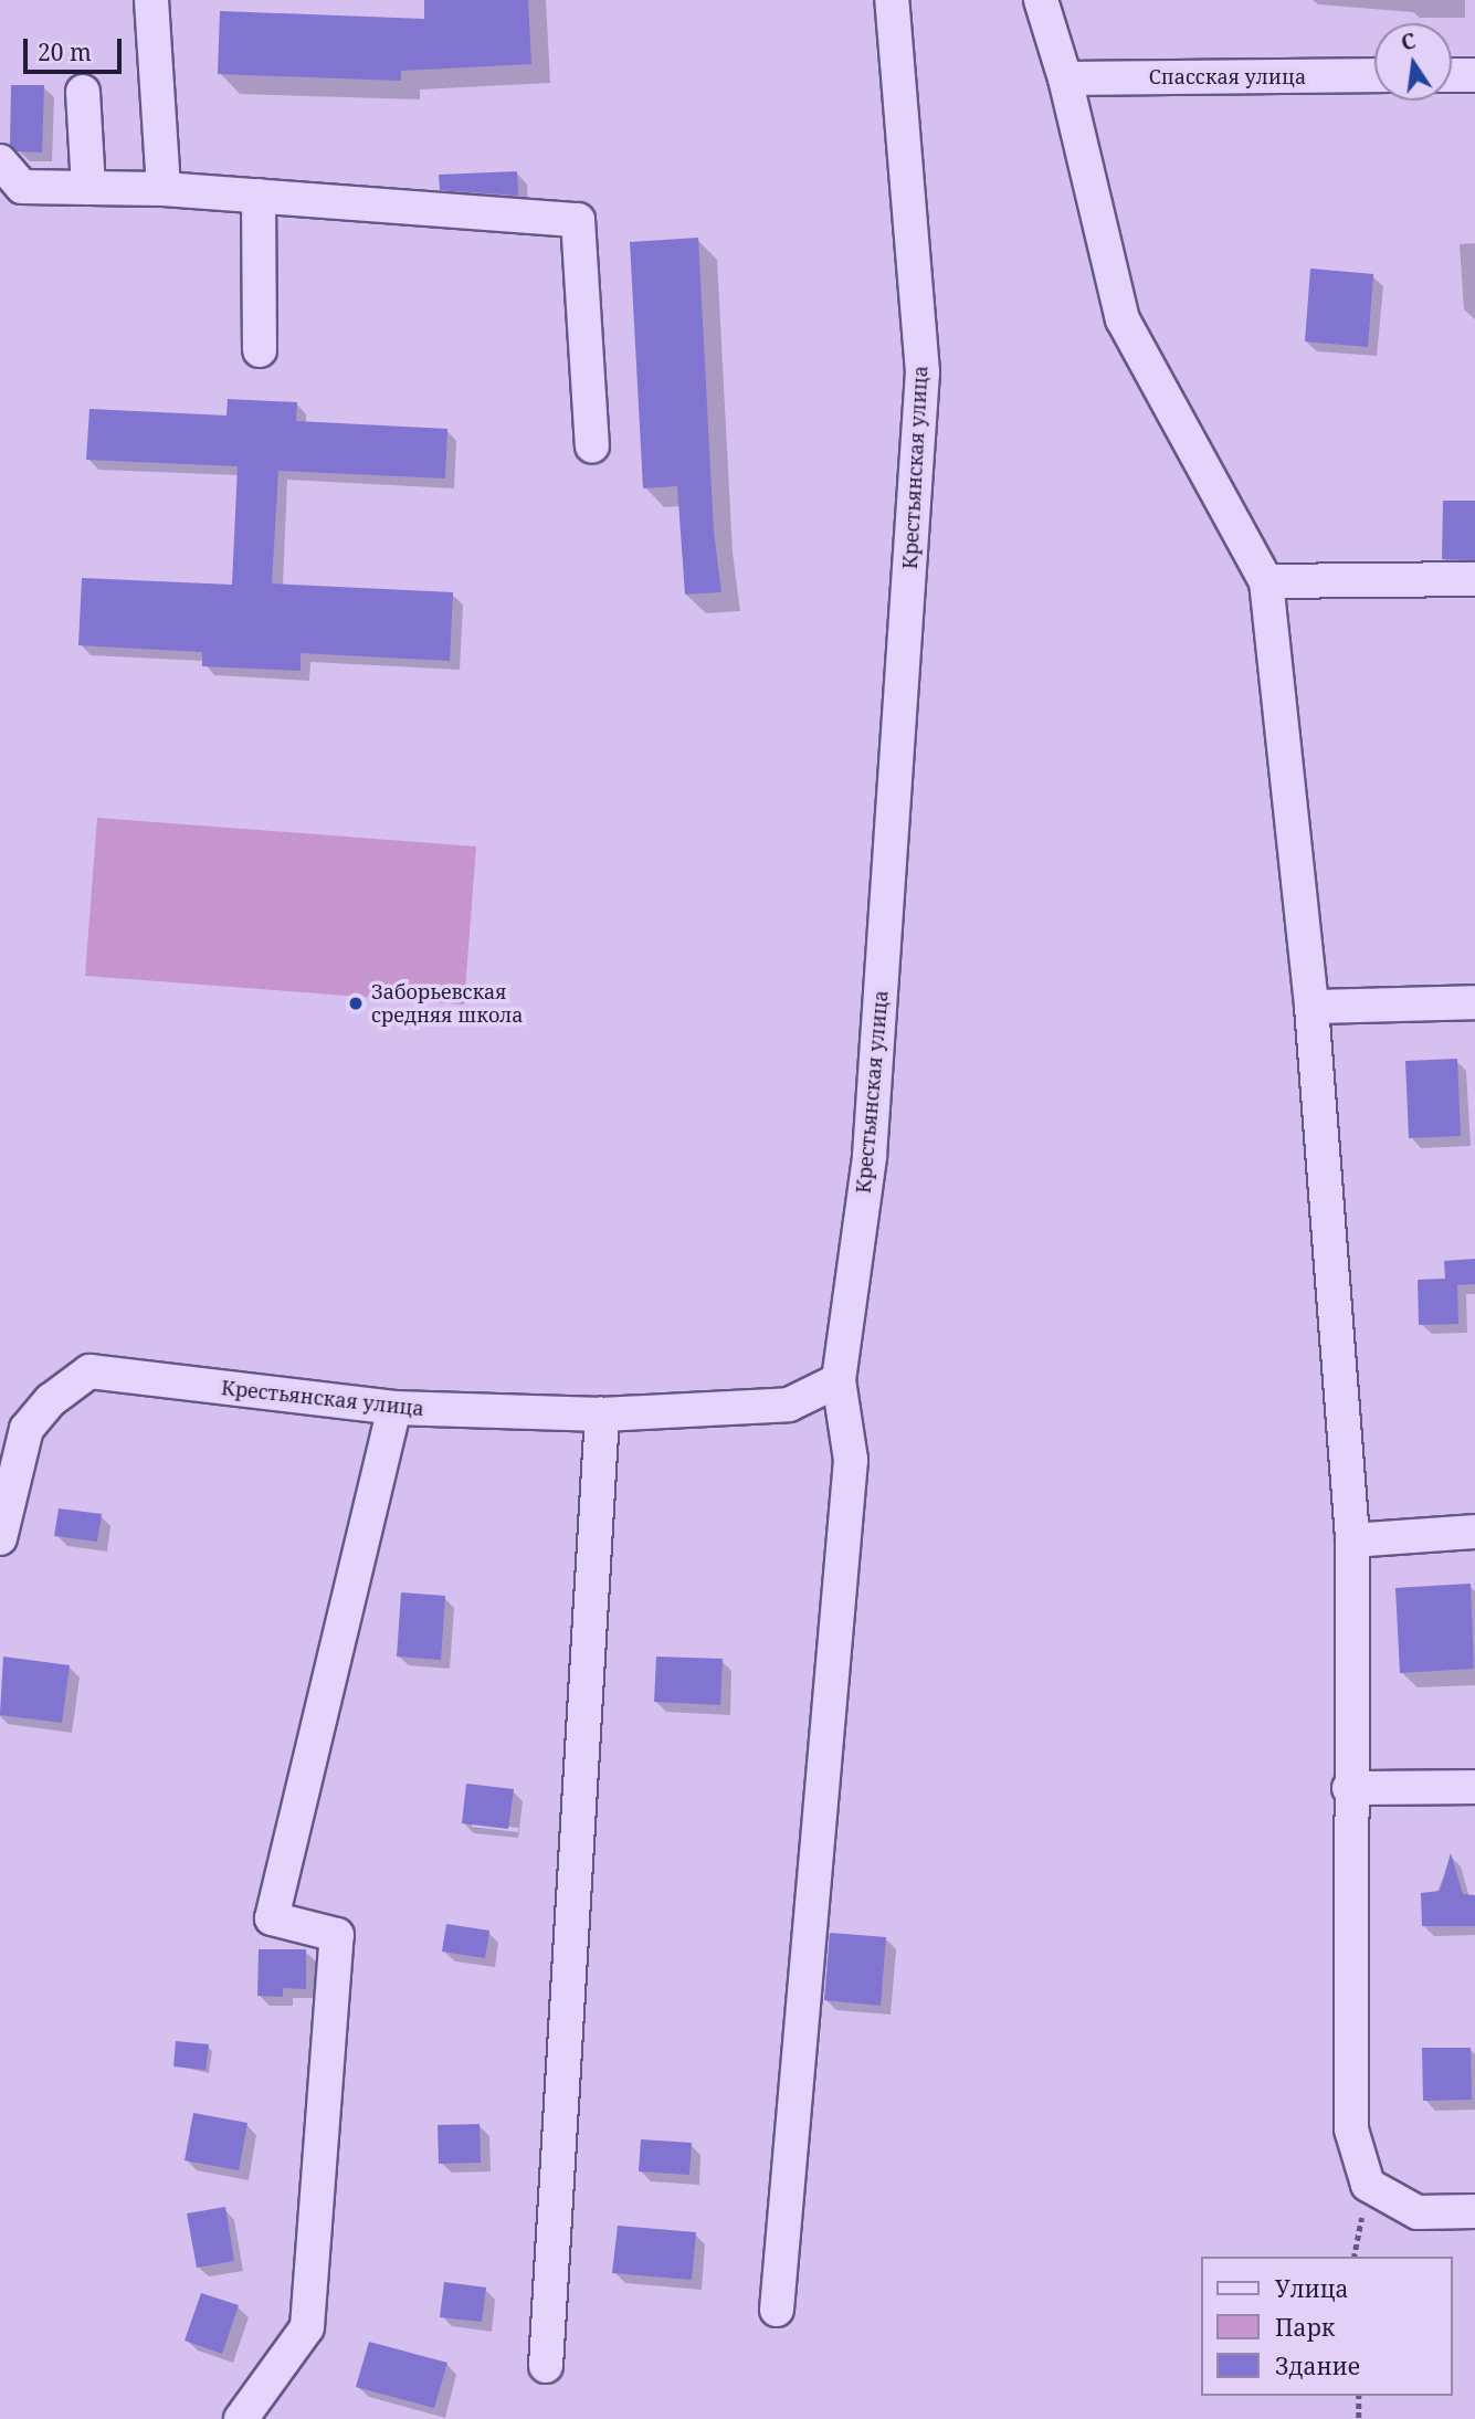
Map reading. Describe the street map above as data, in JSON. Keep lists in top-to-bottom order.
{
  "streets": {
    "street": ["Спасская улица", "Крестьянская улица"]
  },
  "places": ["Заборьевская средняя школа"],
  "legend": ["Улица", "Парк", "Здание"],
  "scale_bar": "20 m",
  "north": "top"
}
